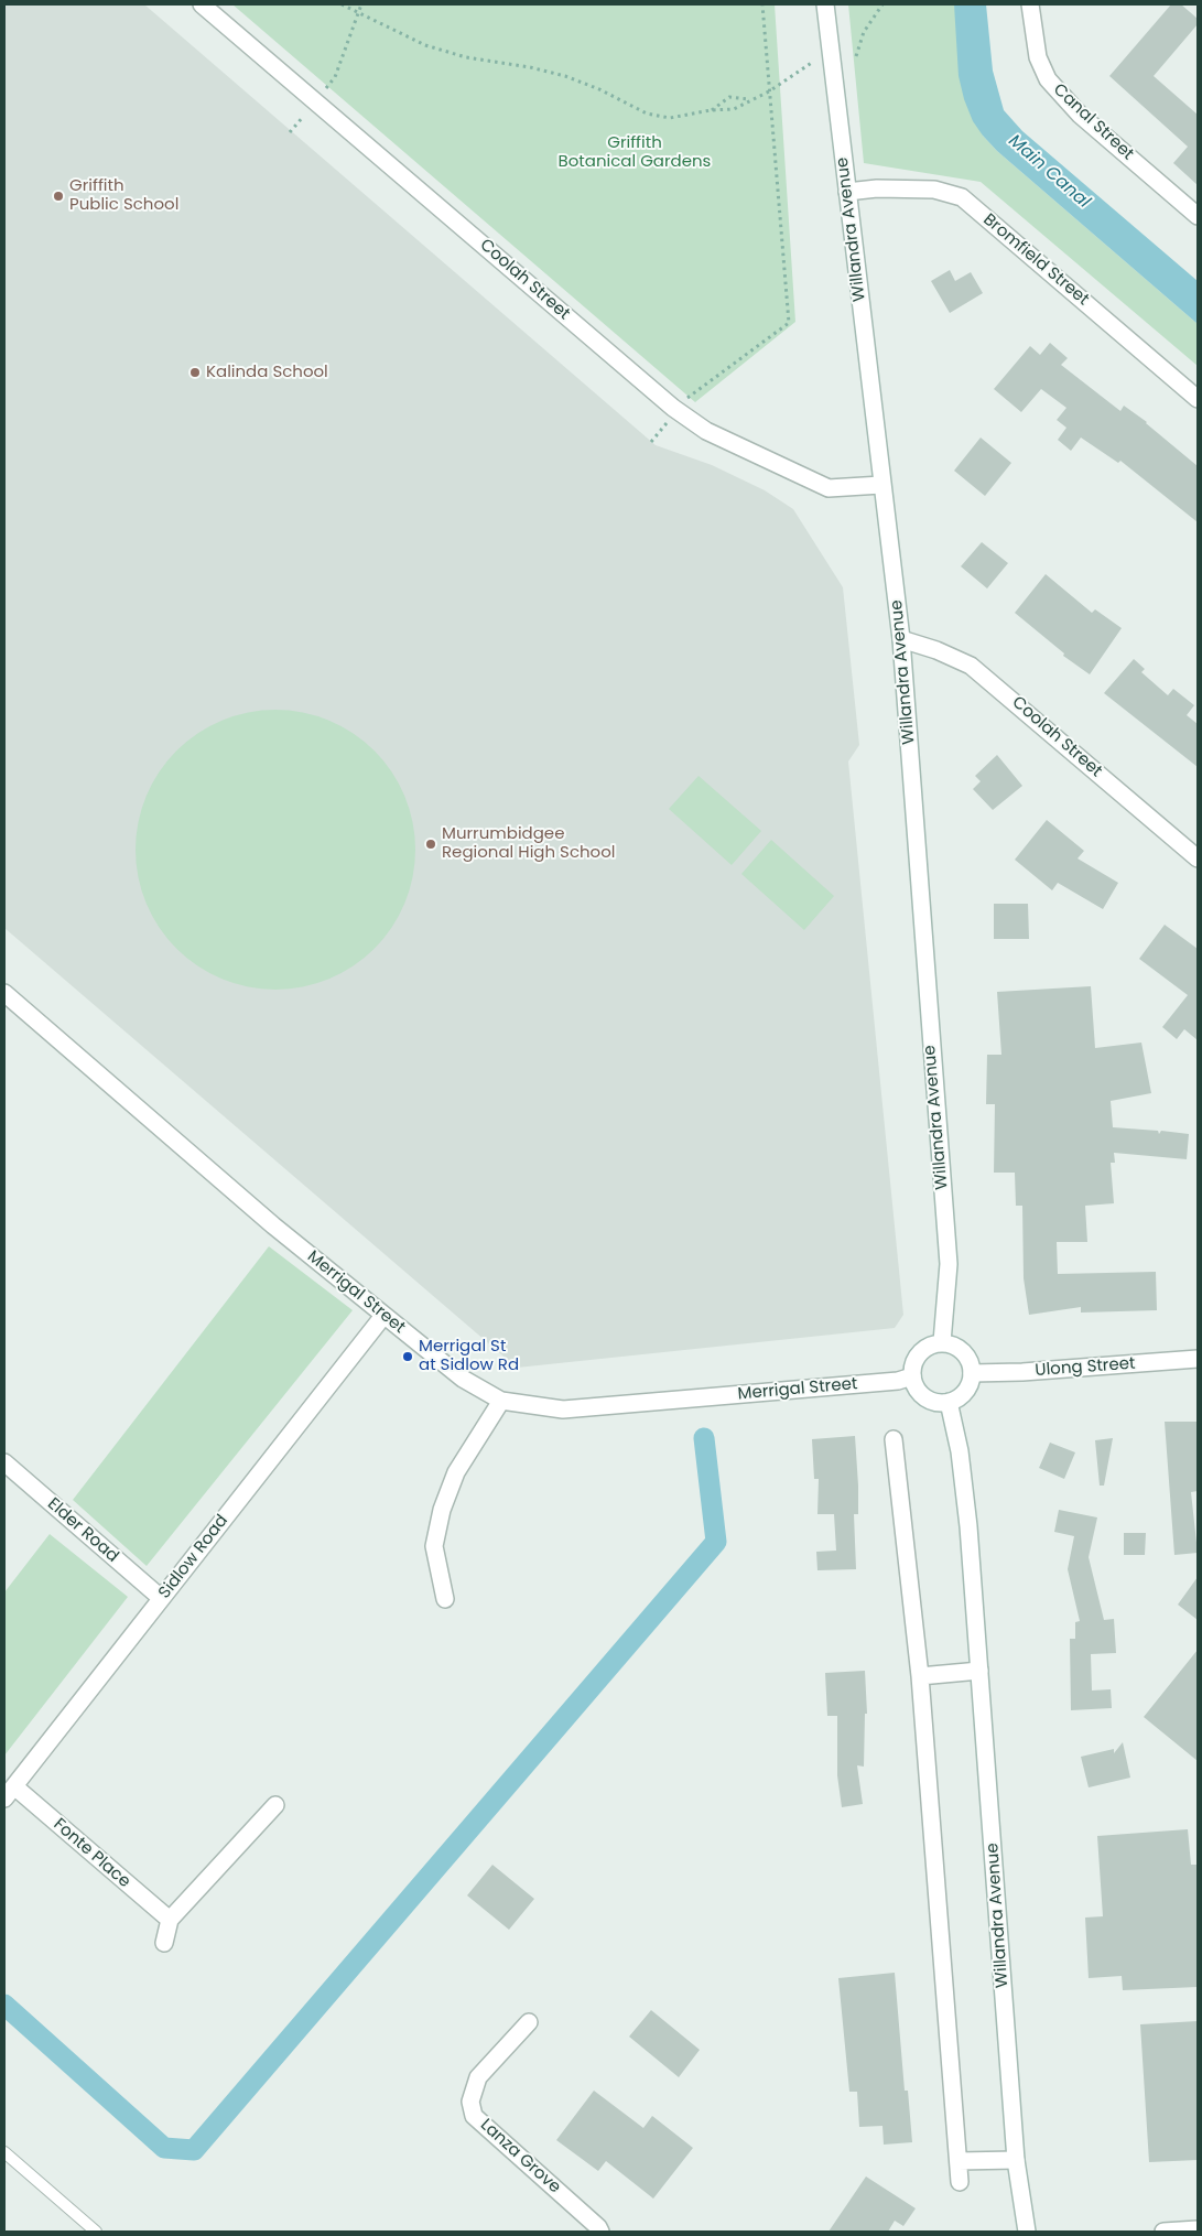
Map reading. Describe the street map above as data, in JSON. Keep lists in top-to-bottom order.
{
  "streets": {
    "street": [
      "Canal Street",
      "Willandra Avenue",
      "Bromfield Street",
      "Coolah Street",
      "Merrigal Street",
      "Ulong Street",
      "Elder Road",
      "Sidlow Road",
      "Fonte Place",
      "Lanza Grove"
    ]
  },
  "crossings": [
    ["Willandra Avenue", "Bromfield Street"],
    ["Willandra Avenue", "Coolah Street"],
    ["Willandra Avenue", "Merrigal Street"],
    ["Willandra Avenue", "Ulong Street"],
    ["Merrigal Street", "Ulong Street"],
    ["Merrigal Street", "Sidlow Road"],
    ["Elder Road", "Sidlow Road"],
    ["Sidlow Road", "Fonte Place"]
  ],
  "water": ["Main Canal"],
  "parks": ["Griffith Botanical Gardens"],
  "places": [
    "Griffith Public School",
    "Kalinda School",
    "Murrumbidgee Regional High School",
    "Merrigal St at Sidlow Rd"
  ]
}
